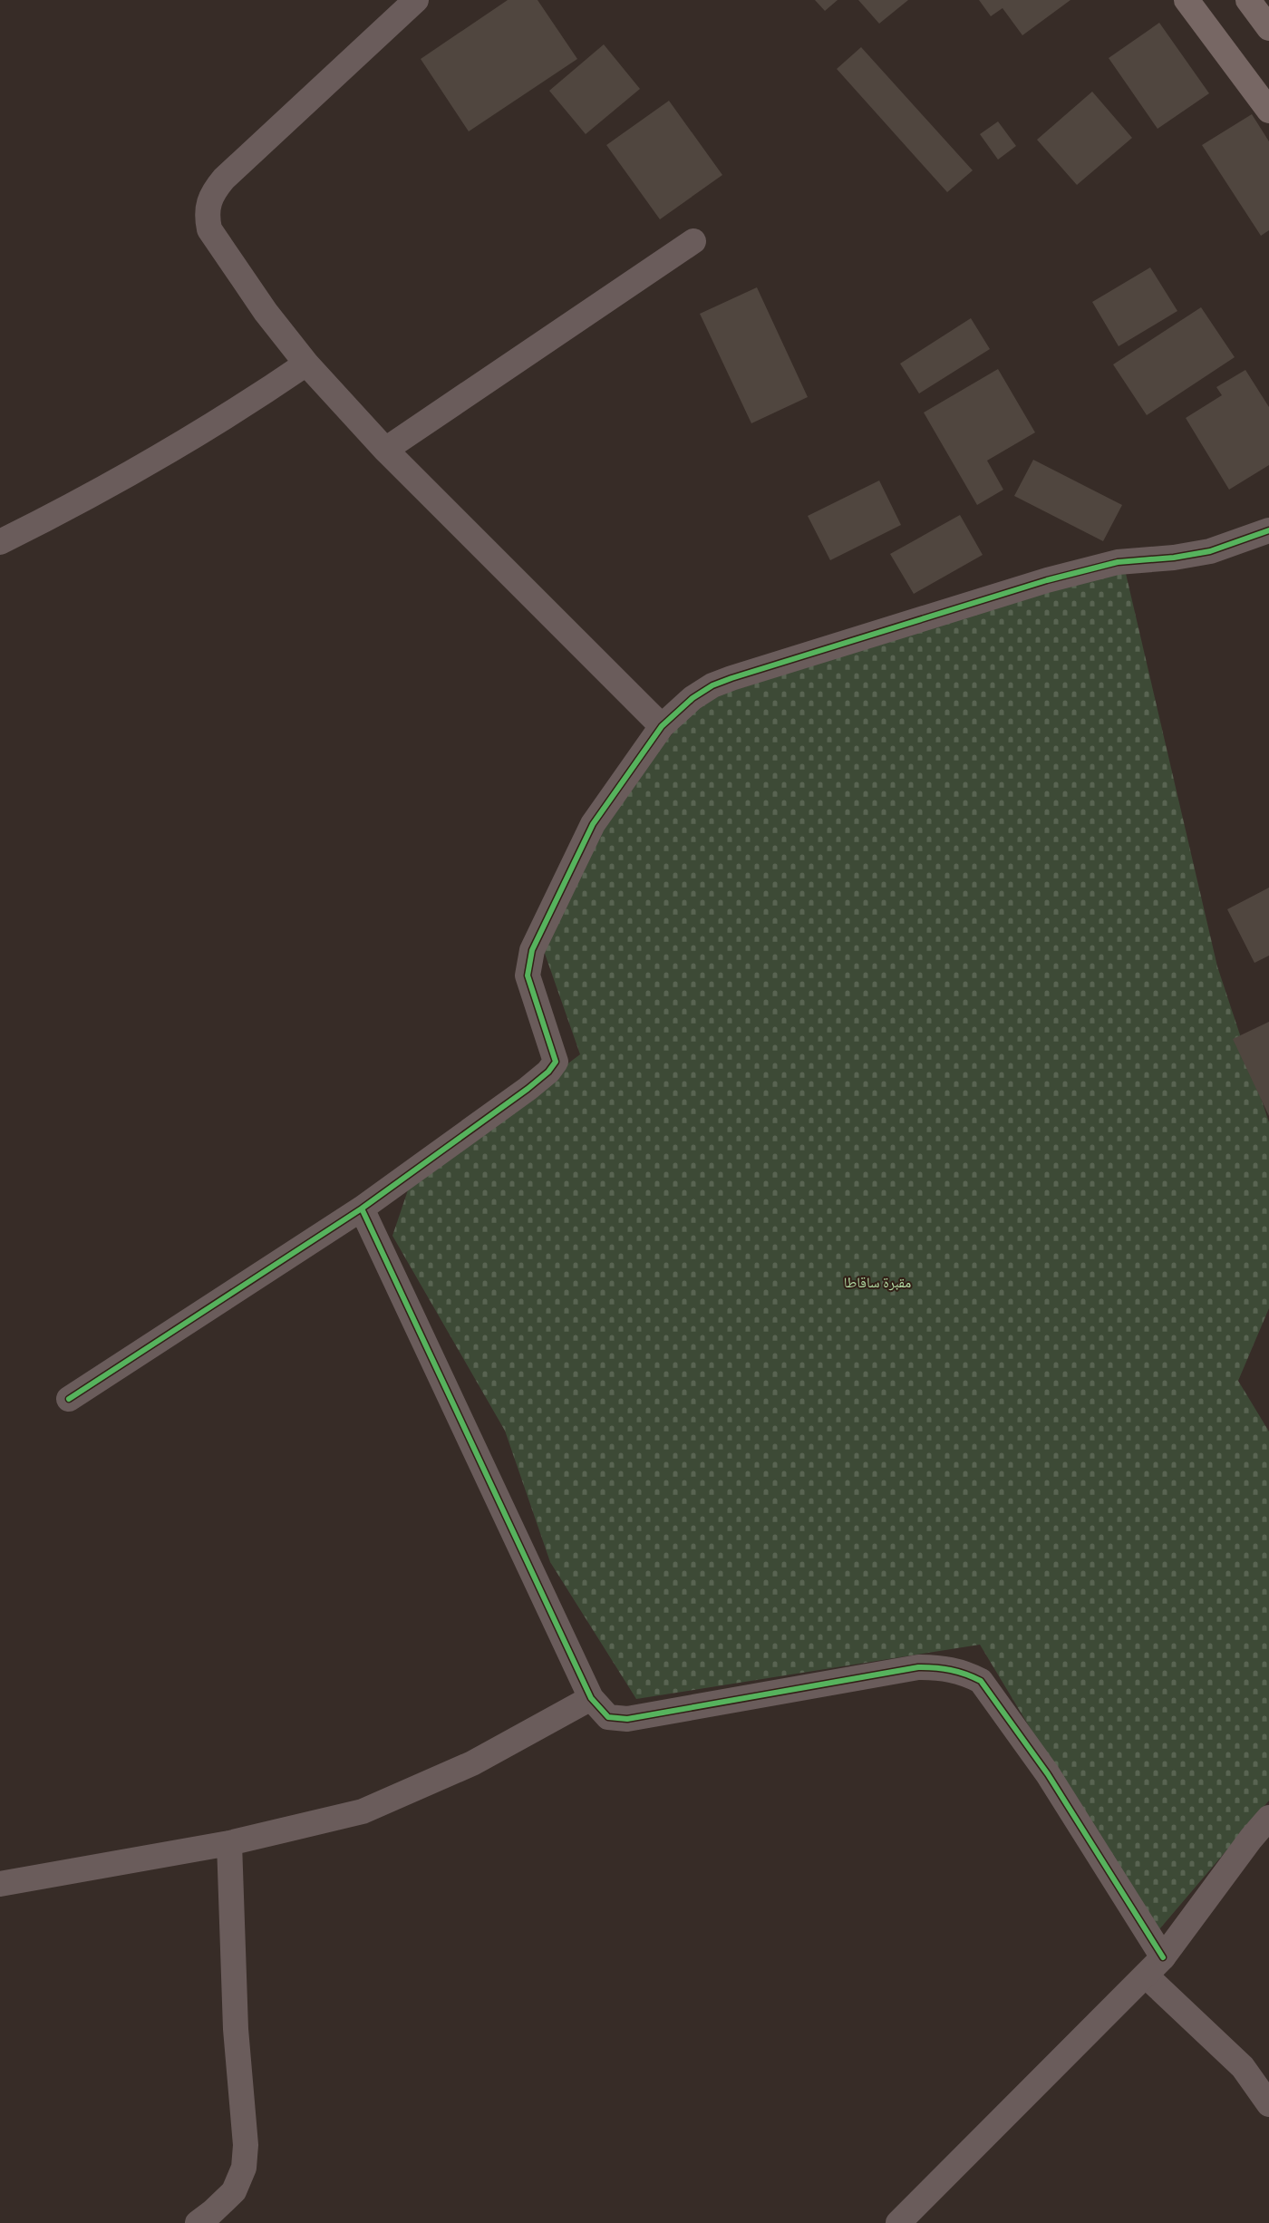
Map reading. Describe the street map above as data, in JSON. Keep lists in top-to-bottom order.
{
  "parks": ["مقبرة ساقاطا"]
}
